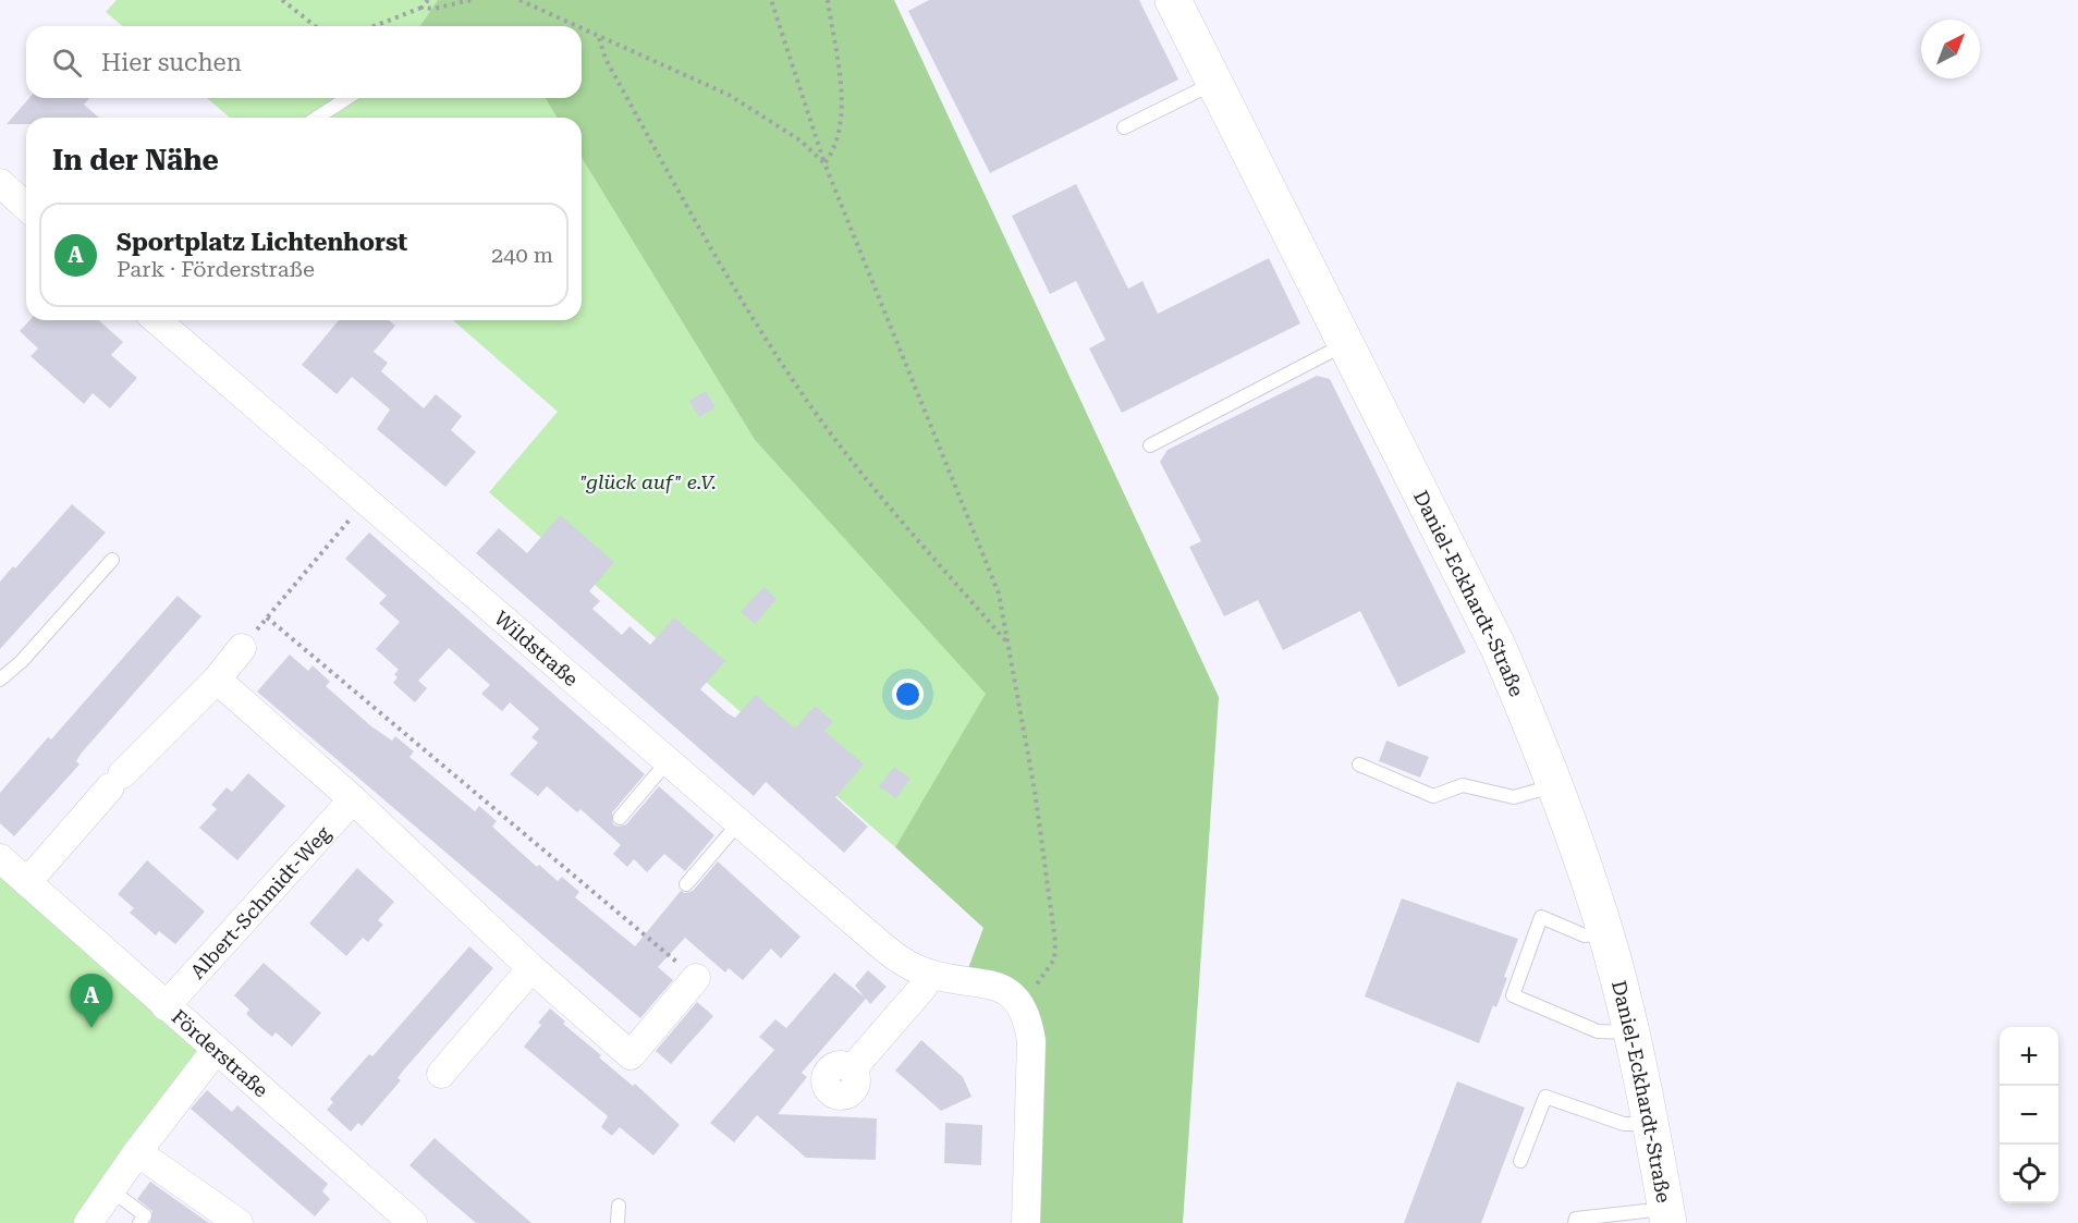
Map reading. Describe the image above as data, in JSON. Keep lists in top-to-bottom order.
{
  "streets": {
    "street": [
      "Daniel-Eckhardt-Straße",
      "Wildstraße",
      "Albert-Schmidt-Weg",
      "Förderstraße"
    ]
  },
  "crossings": [
    ["Albert-Schmidt-Weg", "Förderstraße"]
  ],
  "parks": ["\"glück auf\" e.V."],
  "north": "top right",
  "page": {
    "search": "Hier suchen",
    "heading": "In der Nähe",
    "list": [
      {
        "mark": "A",
        "name": "Sportplatz Lichtenhorst",
        "note": "Park · Förderstraße",
        "value": "240 m"
      }
    ],
    "pins": "A",
    "map_buttons": ["+", "−"]
  }
}
